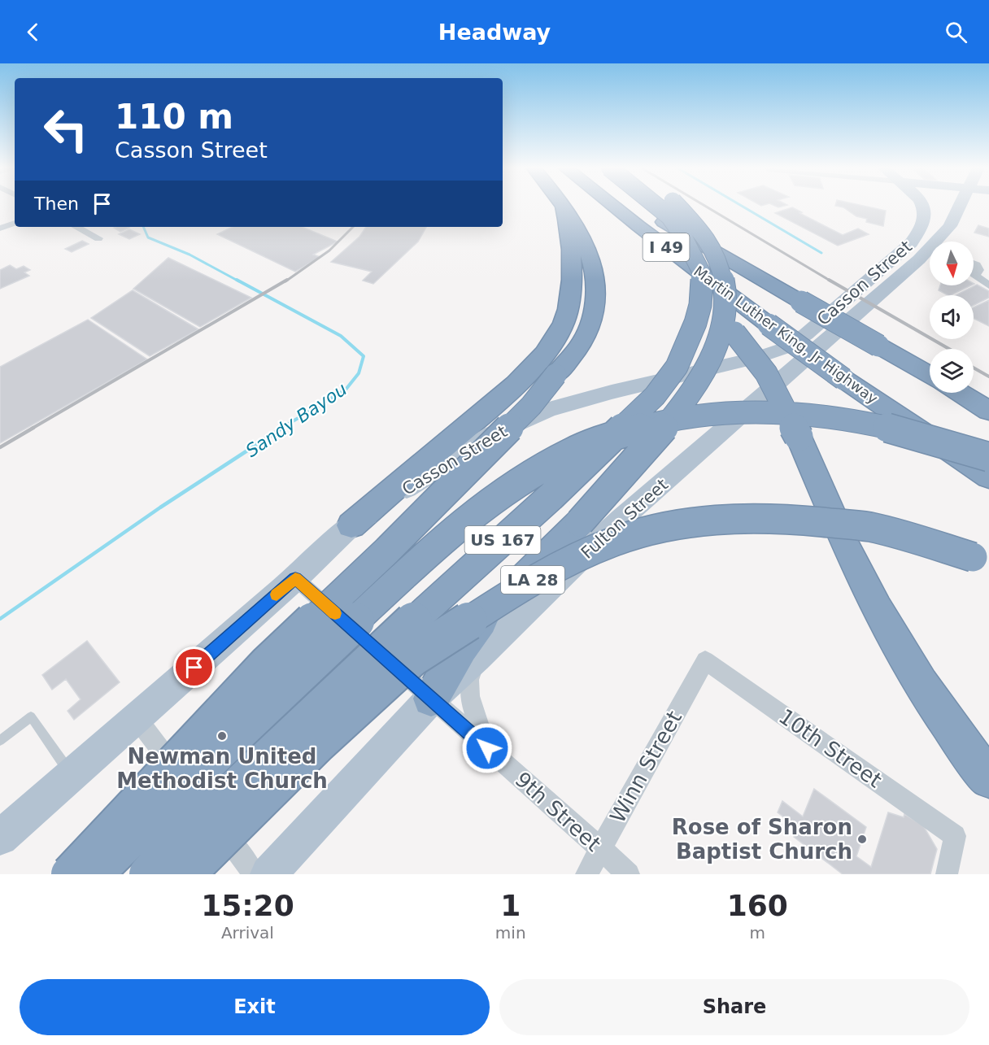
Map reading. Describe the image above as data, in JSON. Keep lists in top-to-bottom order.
{
  "streets": {
    "highway": [
      "I 49",
      "Martin Luther King, Jr Highway",
      "US 167",
      "LA 28"
    ],
    "main road": ["Casson Street", "Fulton Street"],
    "street": ["10th Street", "Winn Street", "9th Street"]
  },
  "crossings": [
    ["Casson Street", "9th Street"],
    ["Fulton Street", "9th Street"],
    ["10th Street", "Winn Street"],
    ["Winn Street", "9th Street"]
  ],
  "water": ["Sandy Bayou"],
  "places": ["Newman United Methodist Church", "Rose of Sharon Baptist Church"],
  "north": "bottom",
  "page": {
    "header": "Headway",
    "turn": ["110 m", "Casson Street"],
    "then": "Then",
    "eta": [
      "15:20",
      "Arrival",
      "1",
      "min",
      "160",
      "m"
    ],
    "buttons": ["Exit", "Share"]
  }
}
